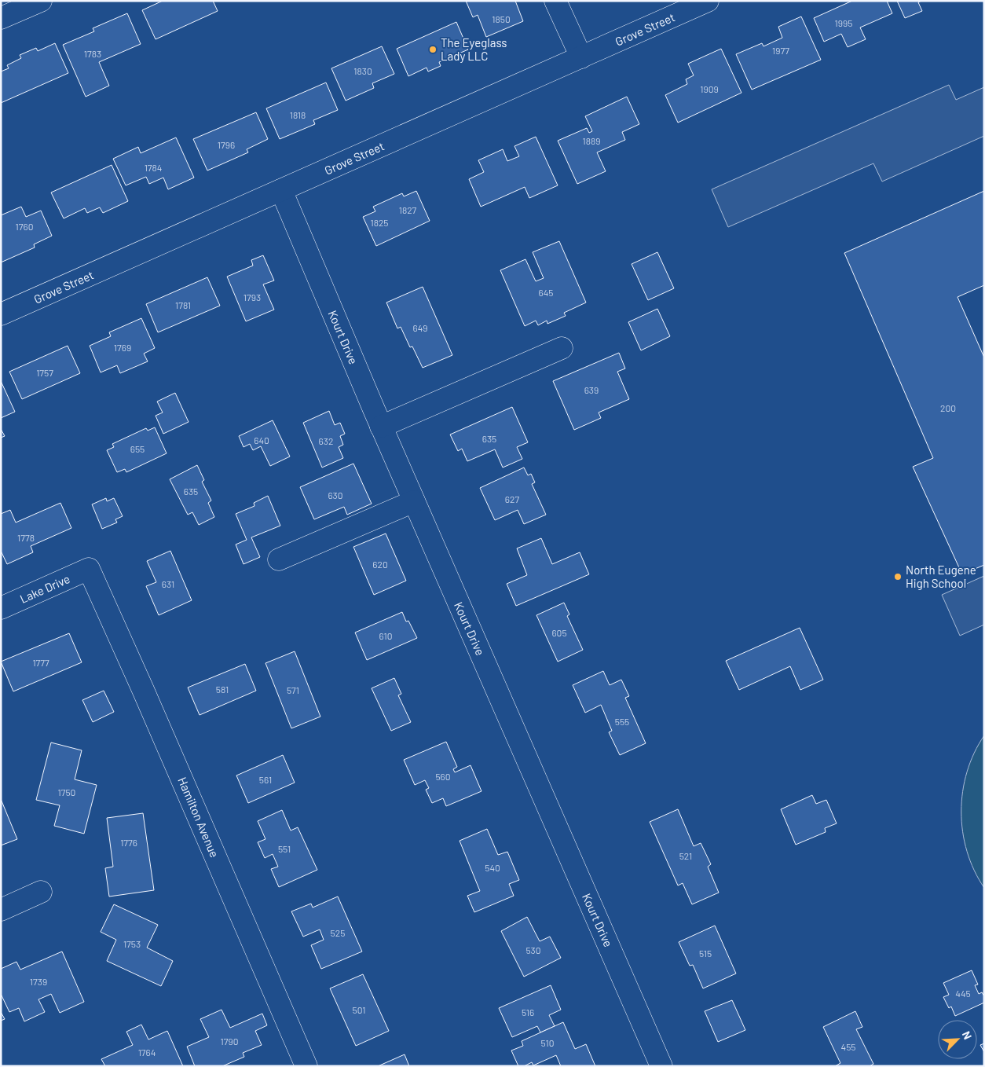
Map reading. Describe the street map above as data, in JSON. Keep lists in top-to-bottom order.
{
  "streets": {
    "street": [
      "Grove Street",
      "Kourt Drive",
      "Lake Drive",
      "Hamilton Avenue"
    ]
  },
  "crossings": [
    ["Grove Street", "Kourt Drive"],
    ["Lake Drive", "Hamilton Avenue"]
  ],
  "places": ["The Eyeglass Lady LLC", "North Eugene High School"],
  "house_numbers": [
    "1850",
    "1995",
    "1977",
    "1783",
    "1830",
    "1909",
    "1818",
    "1889",
    "1796",
    "1784",
    "1827",
    "1825",
    "1760",
    "645",
    "1793",
    "1781",
    "649",
    "1769",
    "1757",
    "639",
    "200",
    "635",
    "640",
    "632",
    "655",
    "635",
    "630",
    "627",
    "1778",
    "620",
    "631",
    "605",
    "610",
    "1777",
    "581",
    "571",
    "555",
    "560",
    "561",
    "1750",
    "1776",
    "551",
    "521",
    "540",
    "525",
    "1753",
    "530",
    "515",
    "1739",
    "445",
    "501",
    "516",
    "1790",
    "510",
    "455",
    "1764"
  ],
  "north": "top right"
}
